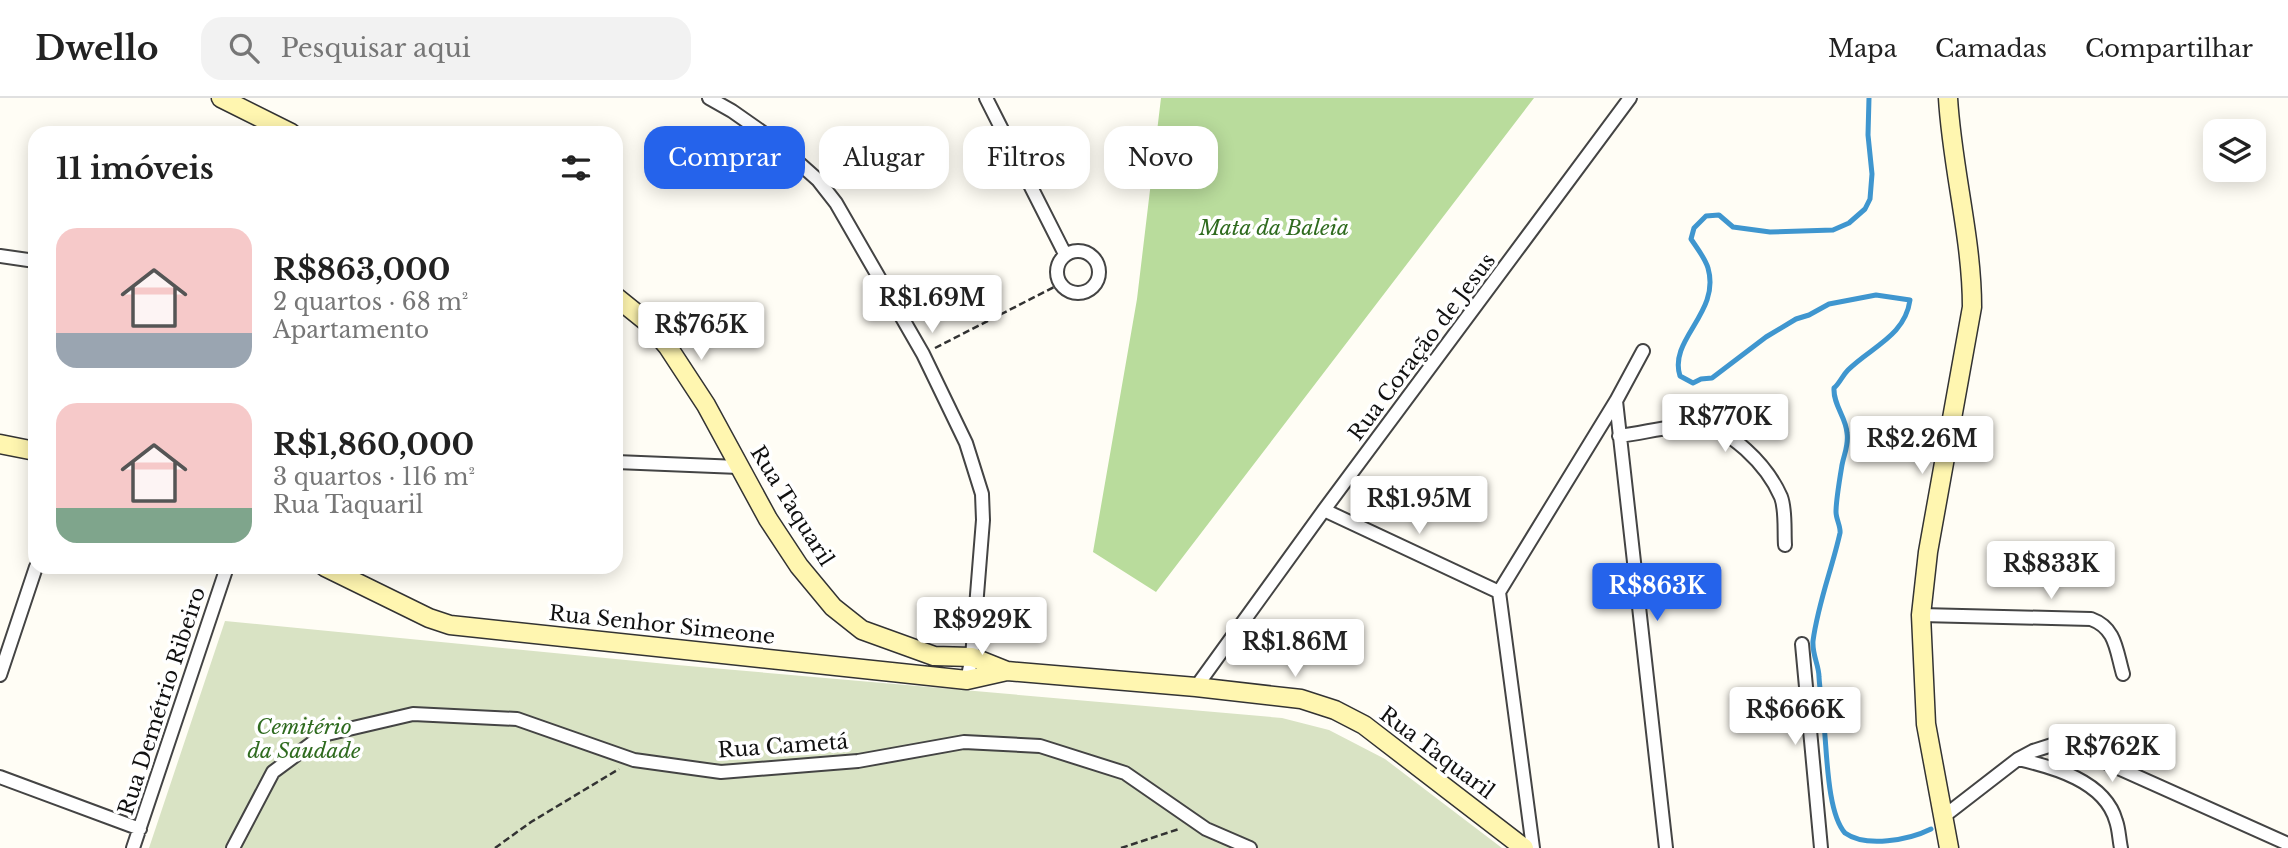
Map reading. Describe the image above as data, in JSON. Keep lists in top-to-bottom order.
{
  "streets": {
    "street": [
      "Rua Coração de Jesus",
      "Rua Taquaril",
      "Rua Senhor Simeone",
      "Rua Demétrio Ribeiro",
      "Rua Cametá"
    ]
  },
  "crossings": [
    ["Rua Coração de Jesus", "Rua Taquaril"],
    ["Rua Taquaril", "Rua Senhor Simeone"]
  ],
  "parks": ["Mata da Baleia", "Cemitério da Saudade"],
  "page": {
    "header": "Dwello",
    "search": "Pesquisar aqui",
    "nav": ["Mapa", "Camadas", "Compartilhar"],
    "chip": [
      "Comprar",
      "Alugar",
      "Filtros",
      "Novo"
    ],
    "heading": "11 imóveis",
    "list": [
      {
        "name": "R$863,000",
        "note": "2 quartos · 68 m² · Apartamento"
      },
      {
        "name": "R$1,860,000",
        "note": "3 quartos · 116 m² · Rua Taquaril"
      }
    ],
    "price": [
      "R$1.69M",
      "R$765K",
      "R$770K",
      "R$2.26M",
      "R$1.95M",
      "R$833K",
      "R$863K",
      "R$929K",
      "R$1.86M",
      "R$666K",
      "R$762K"
    ]
  }
}
